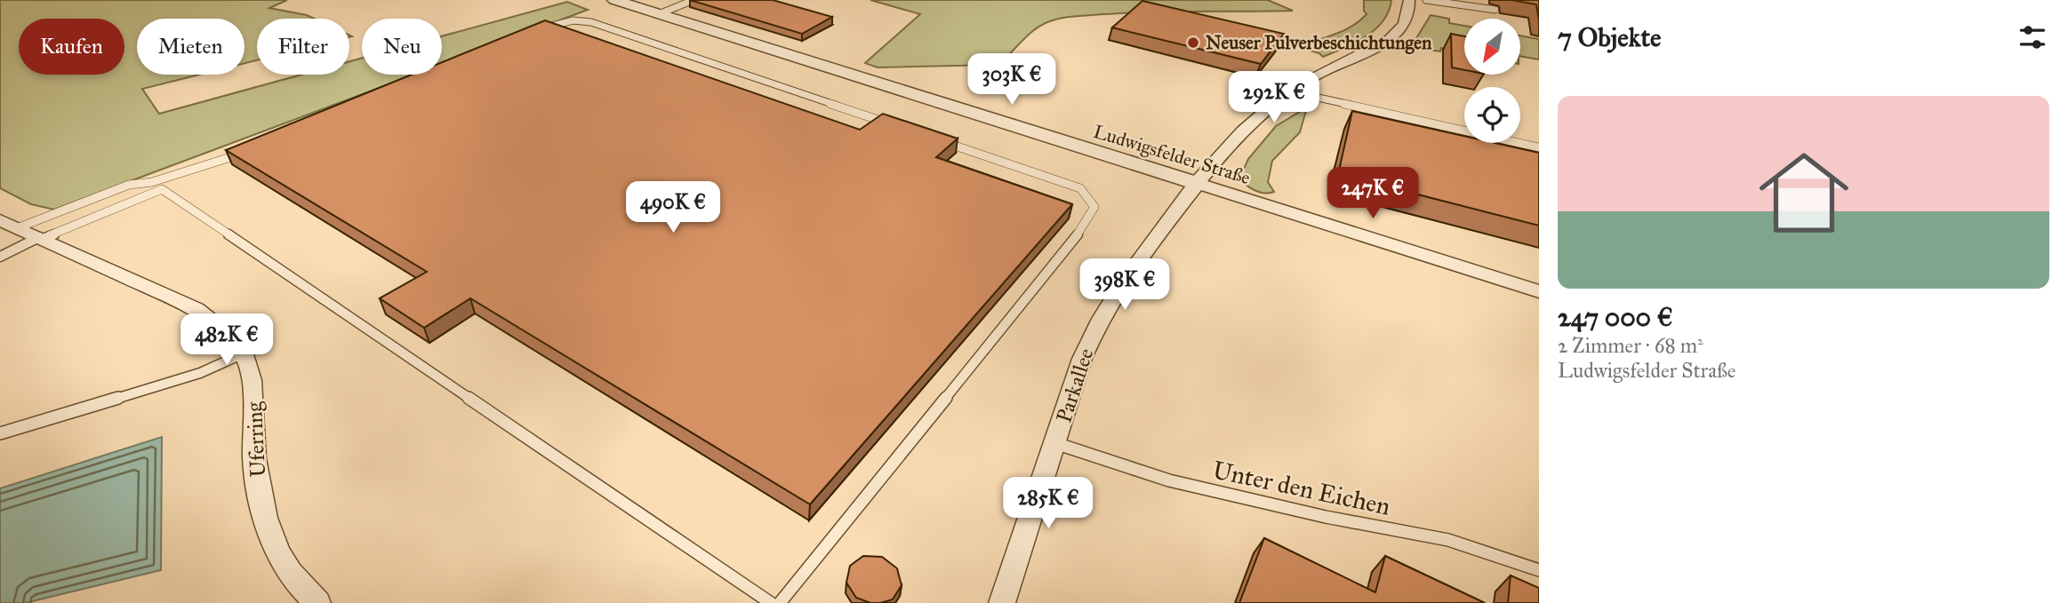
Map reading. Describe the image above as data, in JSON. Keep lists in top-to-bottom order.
{
  "streets": {
    "street": ["Ludwigsfelder Straße", "Parkallee", "Uferring"],
    "lane": ["Unter den Eichen"]
  },
  "crossings": [
    ["Ludwigsfelder Straße", "Parkallee"],
    ["Parkallee", "Unter den Eichen"]
  ],
  "places": ["Neuser Pulverbeschichtungen"],
  "north": "bottom left",
  "page": {
    "heading": "7 Objekte",
    "chip": [
      "Kaufen",
      "Mieten",
      "Filter",
      "Neu"
    ],
    "price": [
      "303K €",
      "292K €",
      "247K €",
      "490K €",
      "398K €",
      "482K €",
      "285K €"
    ],
    "list": [
      {
        "name": "247 000 €",
        "note": "2 Zimmer · 68 m² · Ludwigsfelder Straße"
      }
    ]
  }
}
